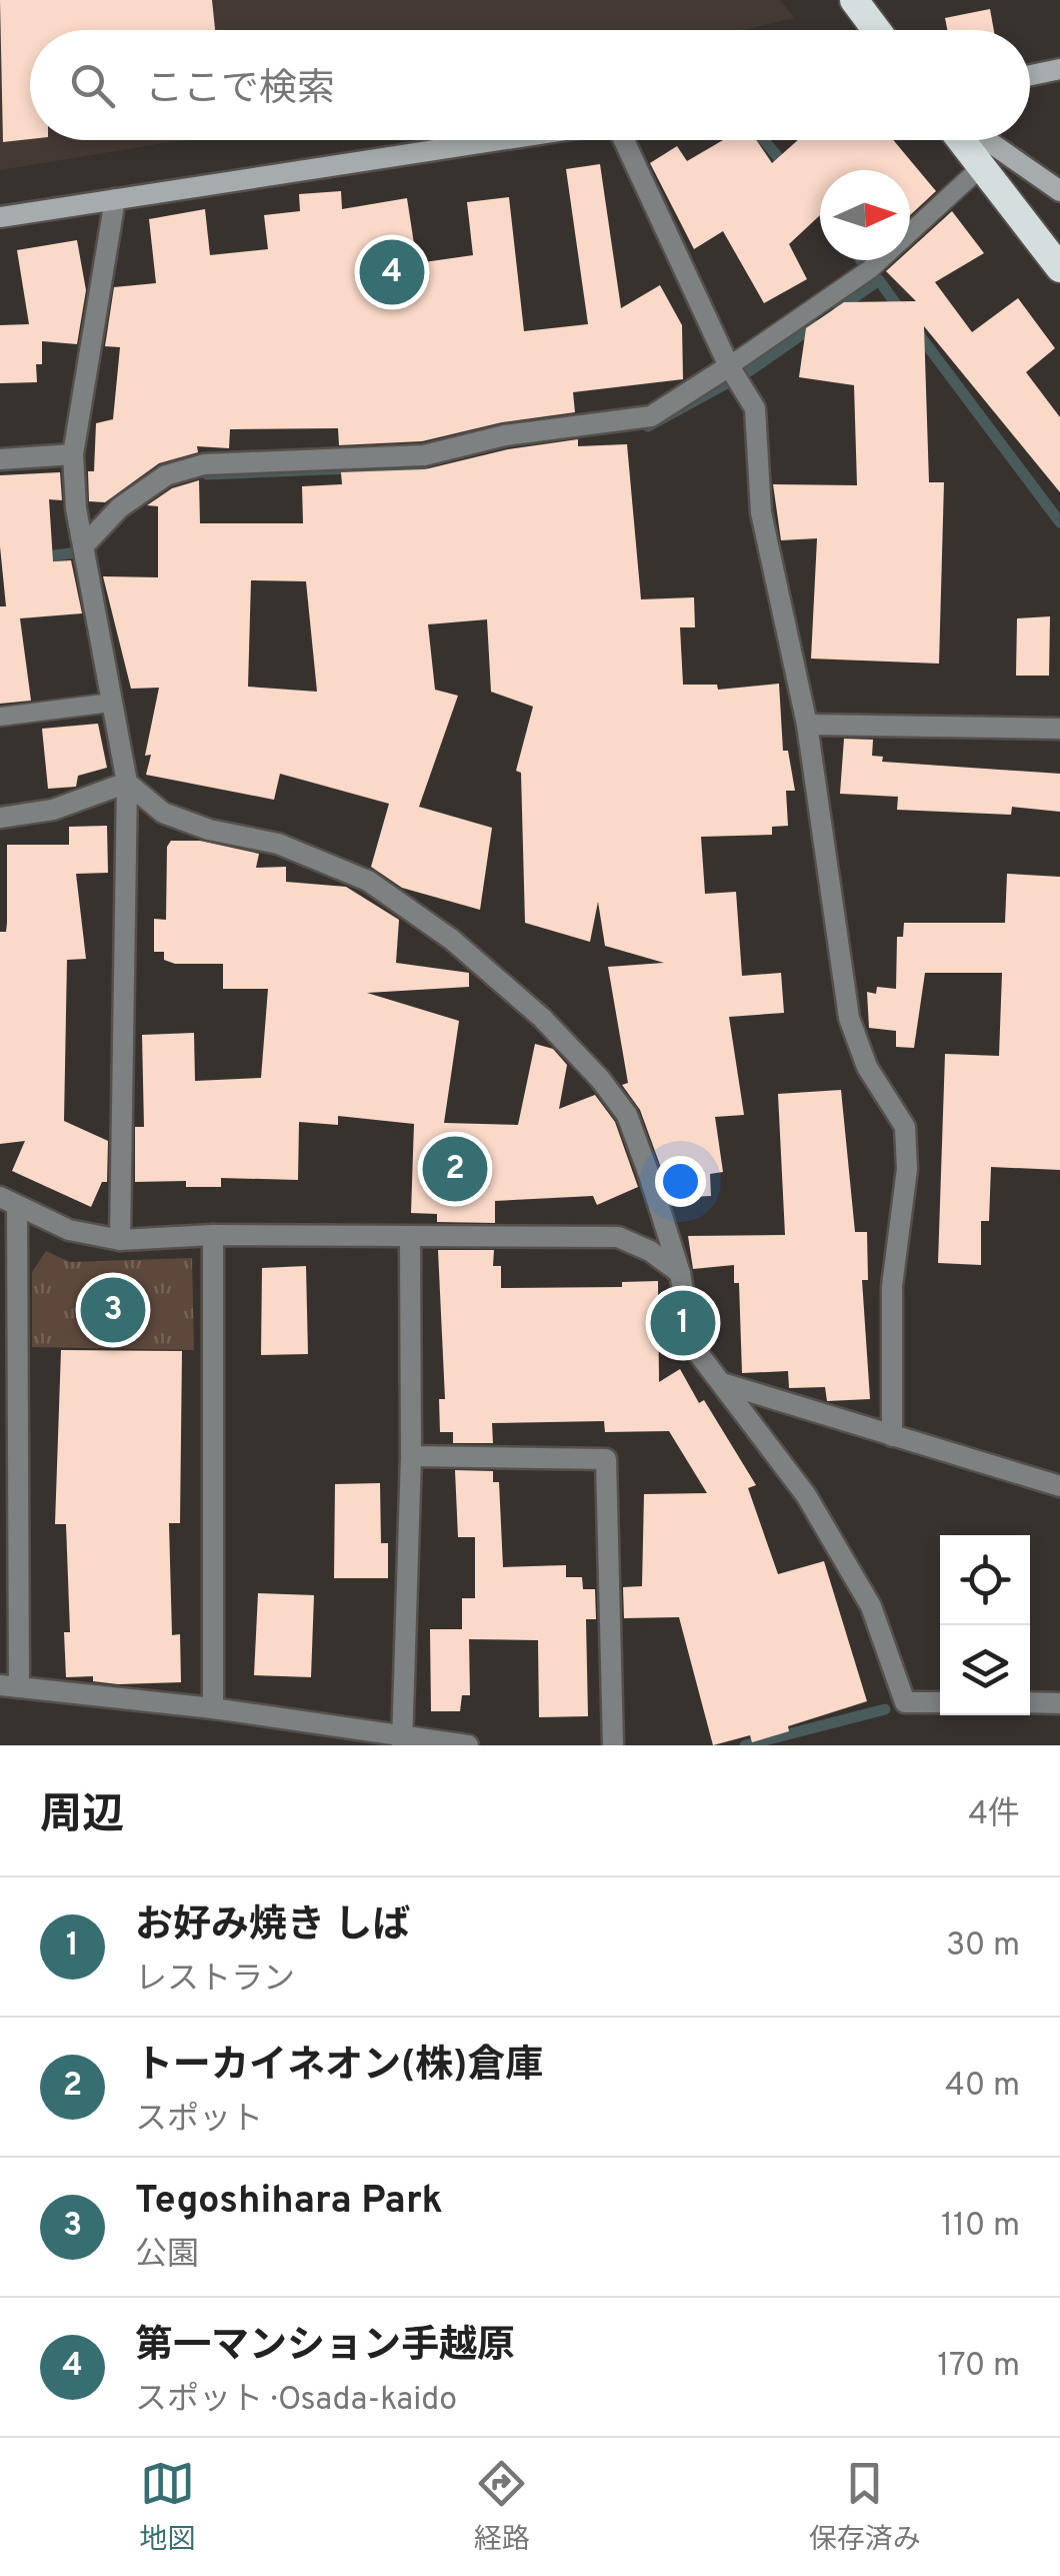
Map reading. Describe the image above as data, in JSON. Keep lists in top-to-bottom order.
{
  "north": "right",
  "page": {
    "search": "ここで検索",
    "pins": [
      "4",
      "2",
      "3",
      "1"
    ],
    "heading": ["周辺", "4件"],
    "list": [
      {
        "mark": "1",
        "name": "お好み焼き しば",
        "note": "レストラン",
        "value": "30 m"
      },
      {
        "mark": "2",
        "name": "トーカイネオン(株)倉庫",
        "note": "スポット",
        "value": "40 m"
      },
      {
        "mark": "3",
        "name": "Tegoshihara Park",
        "note": "公園",
        "value": "110 m"
      },
      {
        "mark": "4",
        "name": "第一マンション手越原",
        "note": "スポット · Osada-kaido",
        "value": "170 m"
      }
    ],
    "nav": ["地図", "経路", "保存済み"]
  }
}
